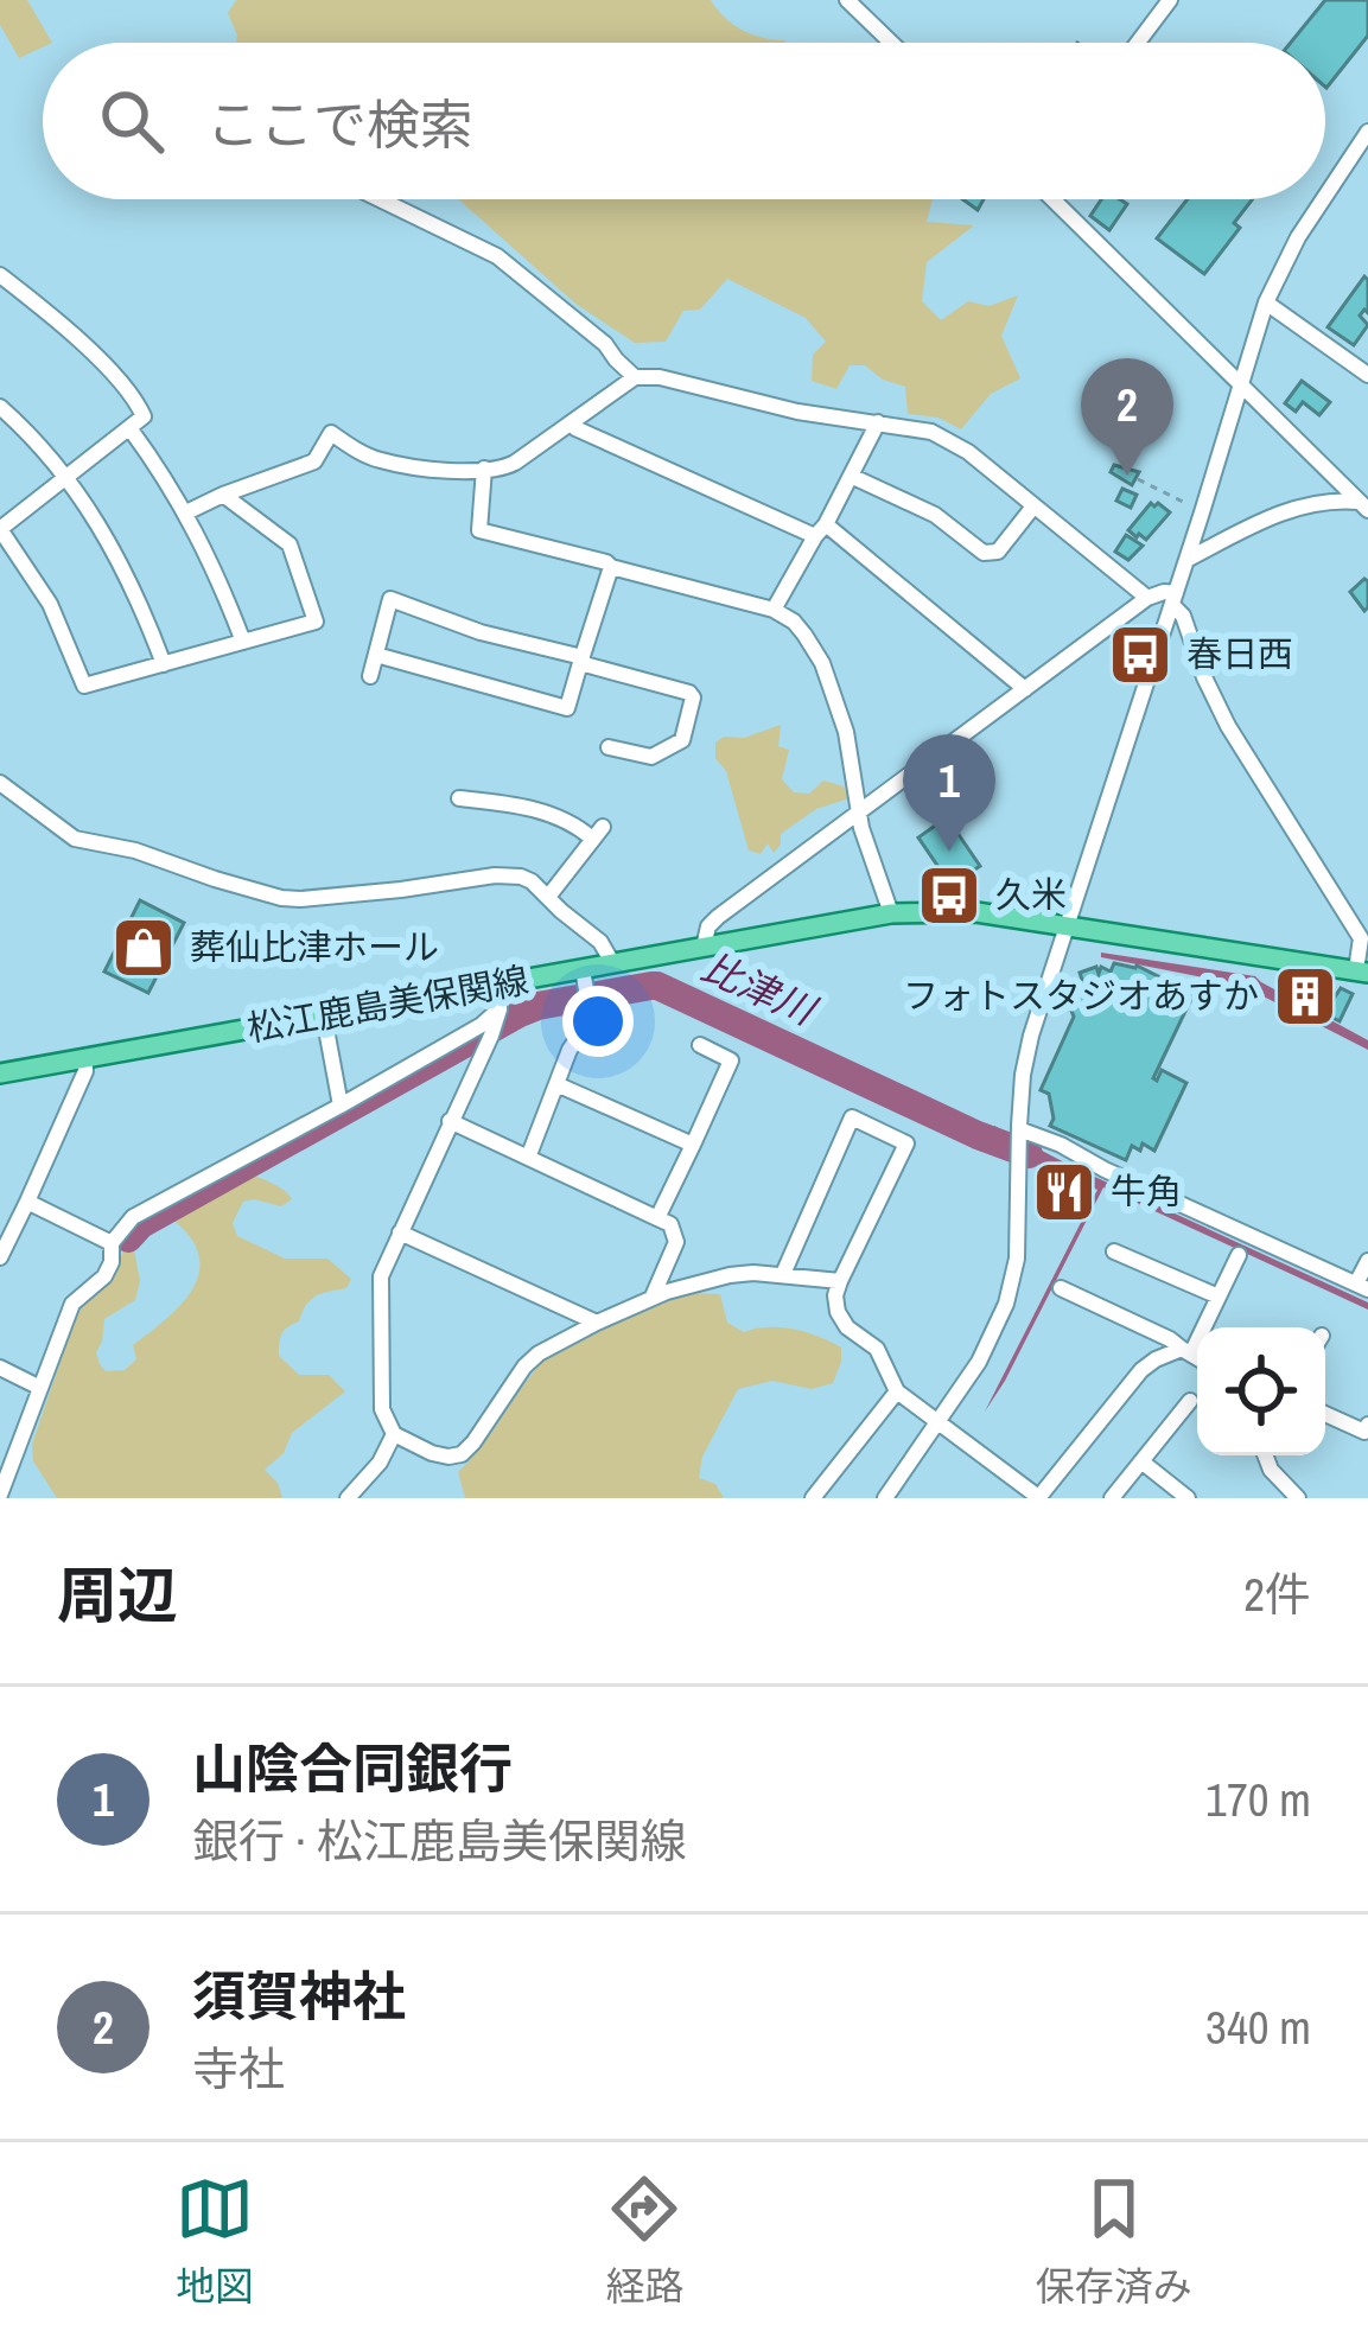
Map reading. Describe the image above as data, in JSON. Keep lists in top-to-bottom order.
{
  "streets": {
    "main road": ["松江鹿島美保関線"]
  },
  "water": ["比津川"],
  "places": {
    "bus stop": ["春日西", "久米"],
    "shop": ["葬仙比津ホール"],
    "building": ["フォトスタジオあすか"],
    "restaurant": ["牛角"]
  },
  "page": {
    "search": "ここで検索",
    "pins": ["2", "1"],
    "heading": ["周辺", "2件"],
    "list": [
      {
        "mark": "1",
        "name": "山陰合同銀行",
        "note": "銀行 · 松江鹿島美保関線",
        "value": "170 m"
      },
      {
        "mark": "2",
        "name": "須賀神社",
        "note": "寺社",
        "value": "340 m"
      }
    ],
    "nav": ["地図", "経路", "保存済み"]
  }
}
